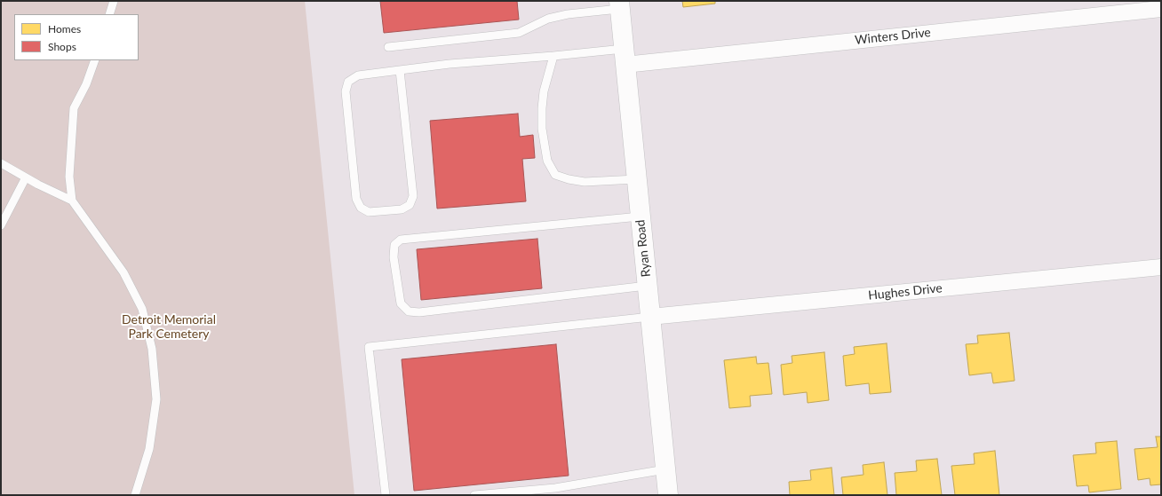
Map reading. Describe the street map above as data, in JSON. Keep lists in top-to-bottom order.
{
  "streets": {
    "main road": ["Ryan Road"],
    "street": ["Winters Drive", "Hughes Drive"]
  },
  "crossings": [
    ["Winters Drive", "Ryan Road"],
    ["Ryan Road", "Hughes Drive"]
  ],
  "parks": ["Detroit Memorial Park Cemetery"],
  "legend": ["Homes", "Shops"]
}
